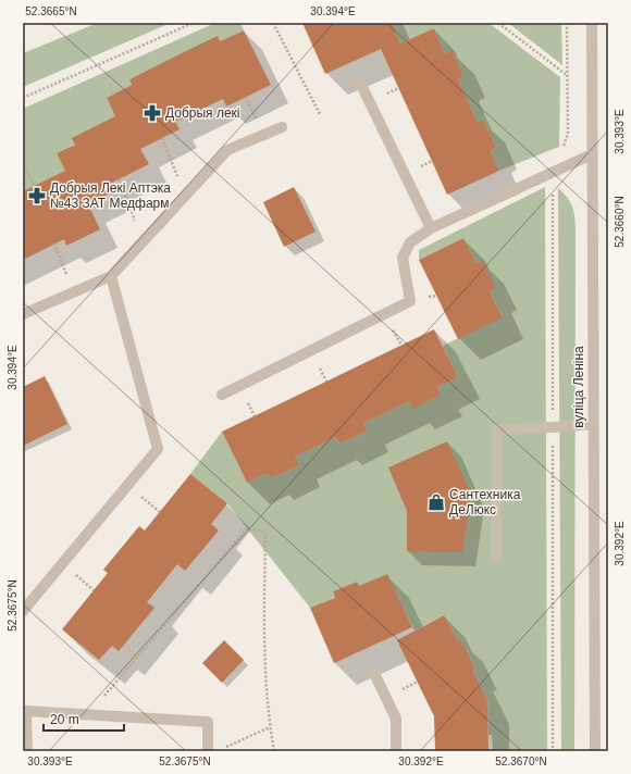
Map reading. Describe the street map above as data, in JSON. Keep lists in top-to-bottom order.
{
  "streets": {
    "street": ["вуліца Леніна"]
  },
  "places": {
    "pharmacy": ["Добрыя лекі", "Добрыя Лекі Аптэка №43 ЗАТ Медфарм"],
    "shop": ["Сантехника ДеЛюкс"]
  },
  "scale_bar": "20 m",
  "coordinates": [
    "52.3665°N",
    "30.394°E",
    "30.393°E",
    "52.3660°N",
    "30.392°E",
    "52.3675°N",
    "52.3670°N"
  ]
}
